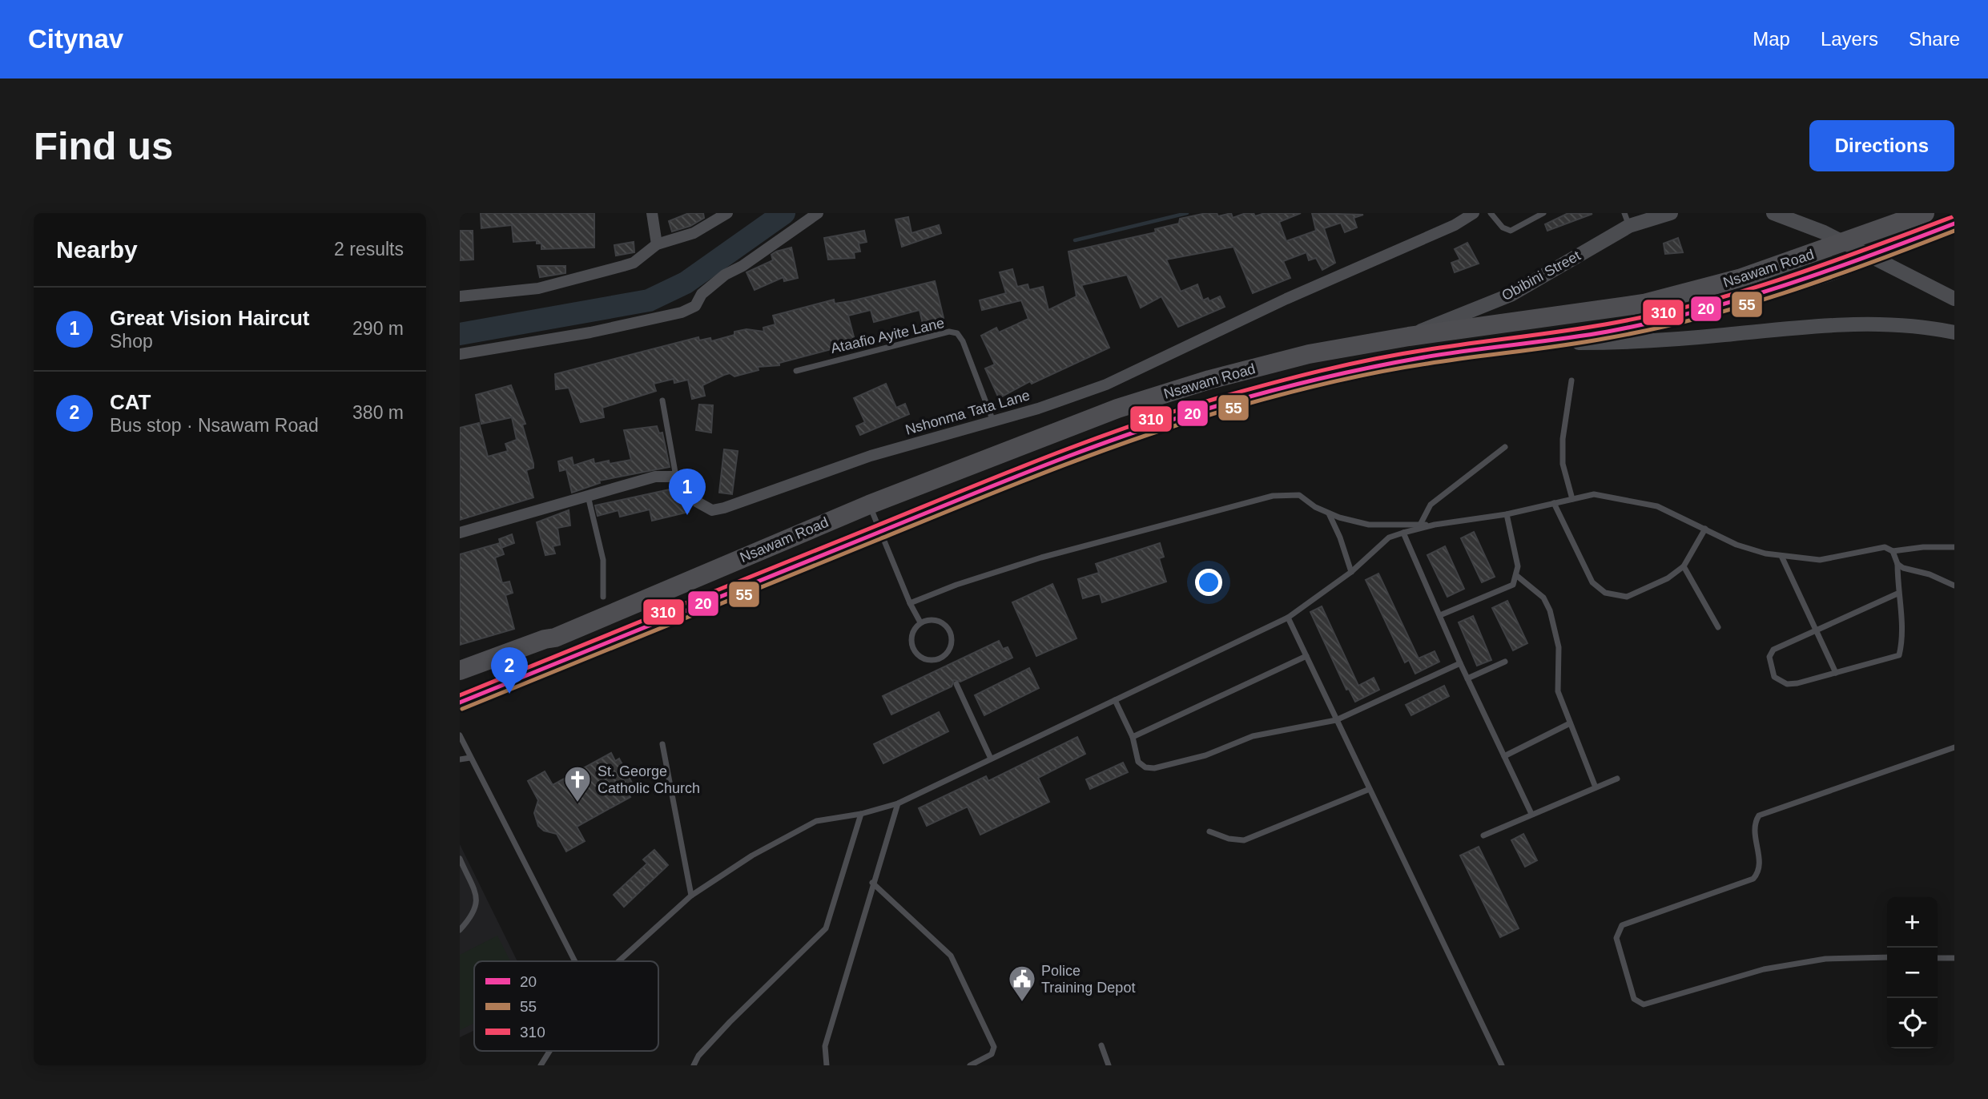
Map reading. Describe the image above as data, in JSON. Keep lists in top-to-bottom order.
{
  "streets": {
    "highway": ["Nsawam Road"],
    "street": ["Obibini Street", "Nshonma Tata Lane"],
    "lane": ["Ataafio Ayite Lane"]
  },
  "crossings": [
    ["Nsawam Road", "Obibini Street"],
    ["Ataafio Ayite Lane", "Nshonma Tata Lane"]
  ],
  "places": {
    "church": ["St. George Catholic Church"],
    "public building": ["Police Training Depot"]
  },
  "lines": ["transit line 310", "transit line 20", "transit line 55"],
  "legend": ["20", "55", "310"],
  "page": {
    "header": "Citynav",
    "nav": ["Map", "Layers", "Share"],
    "buttons": "Directions",
    "title": "Find us",
    "heading": ["Nearby", "2 results"],
    "list": [
      {
        "mark": "1",
        "name": "Great Vision Haircut",
        "note": "Shop",
        "value": "290 m"
      },
      {
        "mark": "2",
        "name": "CAT",
        "note": "Bus stop · Nsawam Road",
        "value": "380 m"
      }
    ],
    "pins": ["1", "2"],
    "map_buttons": ["+", "−"]
  }
}
